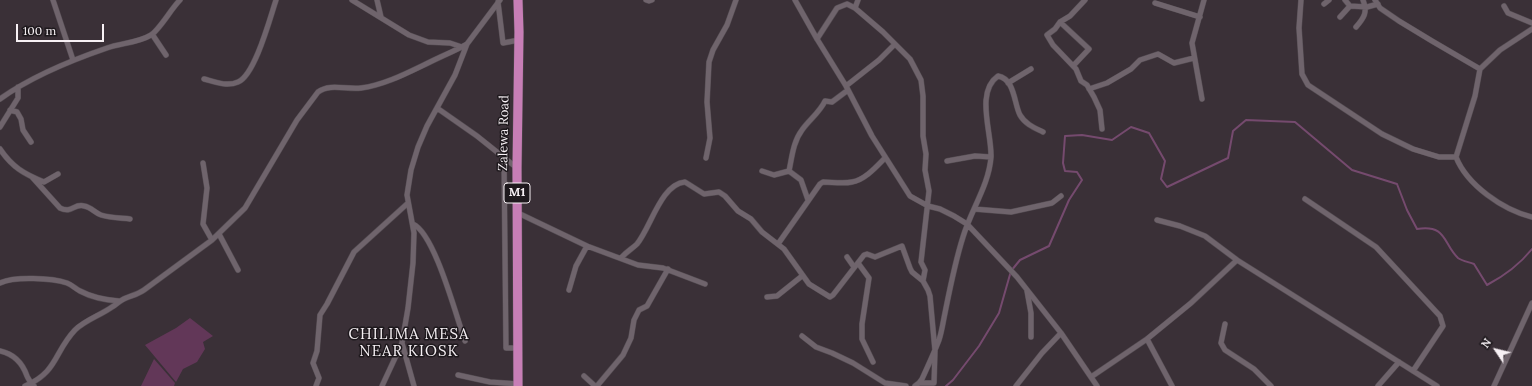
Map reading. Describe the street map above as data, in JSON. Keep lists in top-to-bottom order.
{
  "streets": {
    "highway": ["Zalewa Road", "M1"]
  },
  "districts": ["CHILIMA MESA NEAR KIOSK"],
  "scale_bar": "100 m",
  "north": "top left"
}
